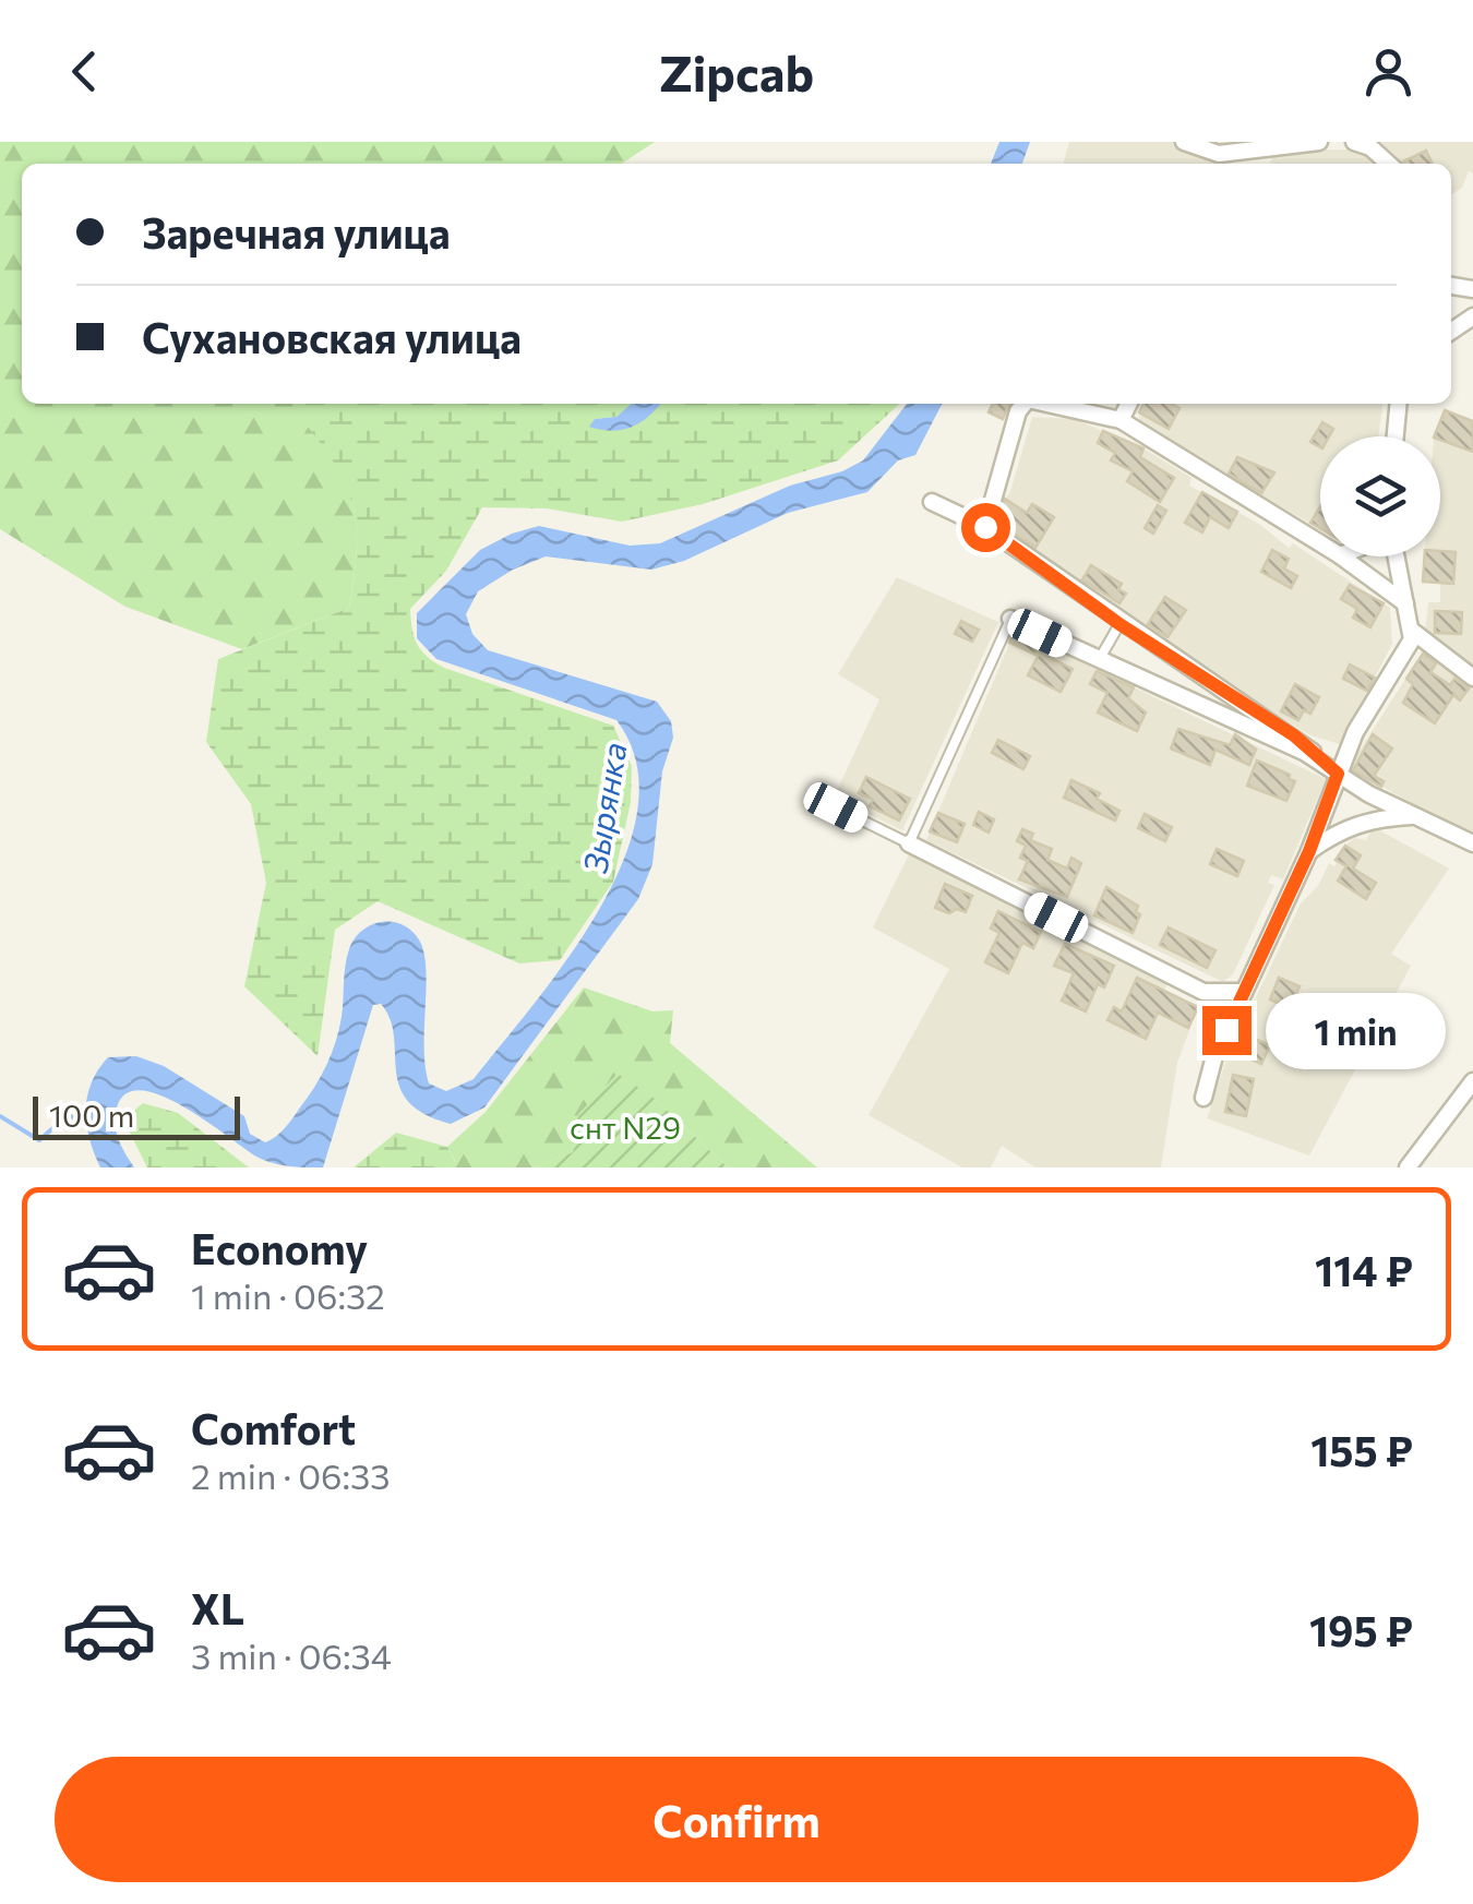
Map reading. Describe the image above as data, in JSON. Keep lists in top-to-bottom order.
{
  "water": ["Зырянка"],
  "parks": ["снт N29"],
  "scale_bar": "100 m",
  "page": {
    "header": "Zipcab",
    "banner": ["Заречная улица", "Сухановская улица"],
    "bubble": "1 min",
    "scale": "100 m",
    "list": [
      {
        "name": "Economy",
        "note": "1 min · 06:32",
        "value": "114 ₽"
      },
      {
        "name": "Comfort",
        "note": "2 min · 06:33",
        "value": "155 ₽"
      },
      {
        "name": "XL",
        "note": "3 min · 06:34",
        "value": "195 ₽"
      }
    ],
    "buttons": "Confirm"
  }
}
